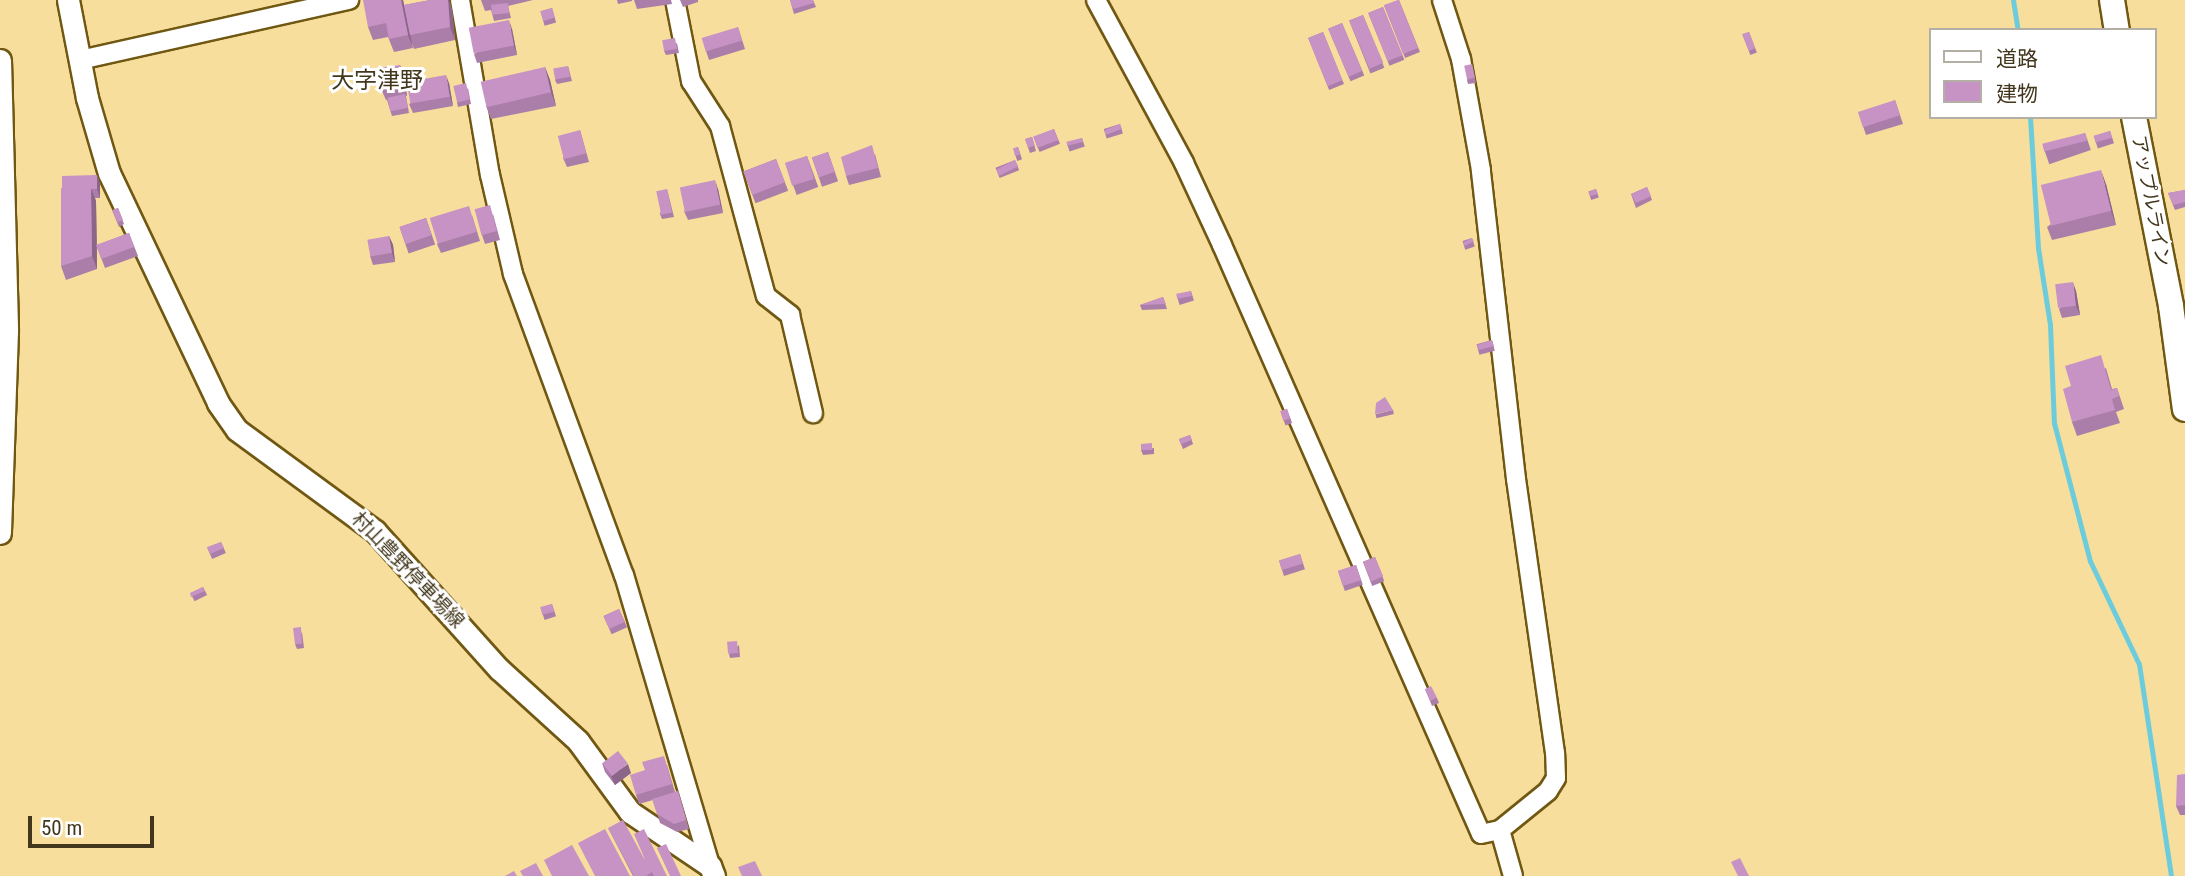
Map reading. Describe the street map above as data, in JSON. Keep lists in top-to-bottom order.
{
  "streets": {
    "highway": ["アップルライン"],
    "main road": ["村山豊野停車場線"]
  },
  "districts": ["大字津野"],
  "legend": ["道路", "建物"],
  "scale_bar": "50 m"
}
